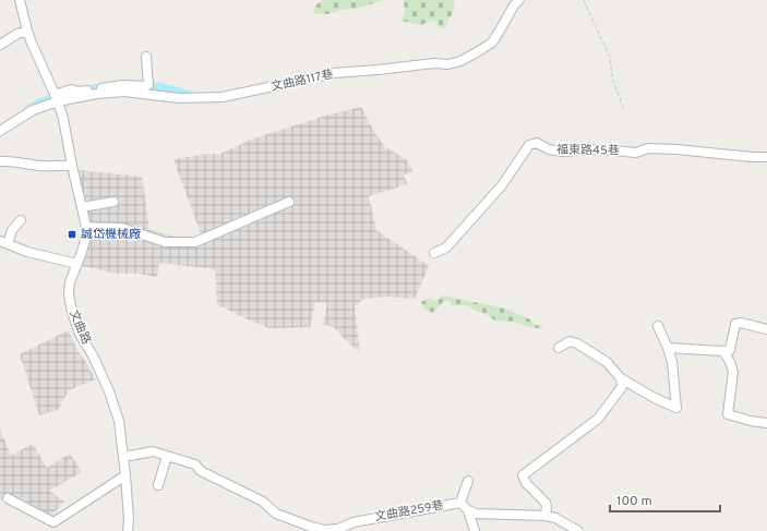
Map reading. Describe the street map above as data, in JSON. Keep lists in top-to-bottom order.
{
  "streets": {
    "street": [
      "文曲路117巷",
      "福東路45巷",
      "文曲路",
      "文曲路259巷"
    ]
  },
  "crossings": [
    ["文曲路117巷", "文曲路"],
    ["文曲路", "文曲路259巷"]
  ],
  "places": {
    "transit": ["誠岱機械廠"]
  },
  "scale_bar": "100 m"
}
